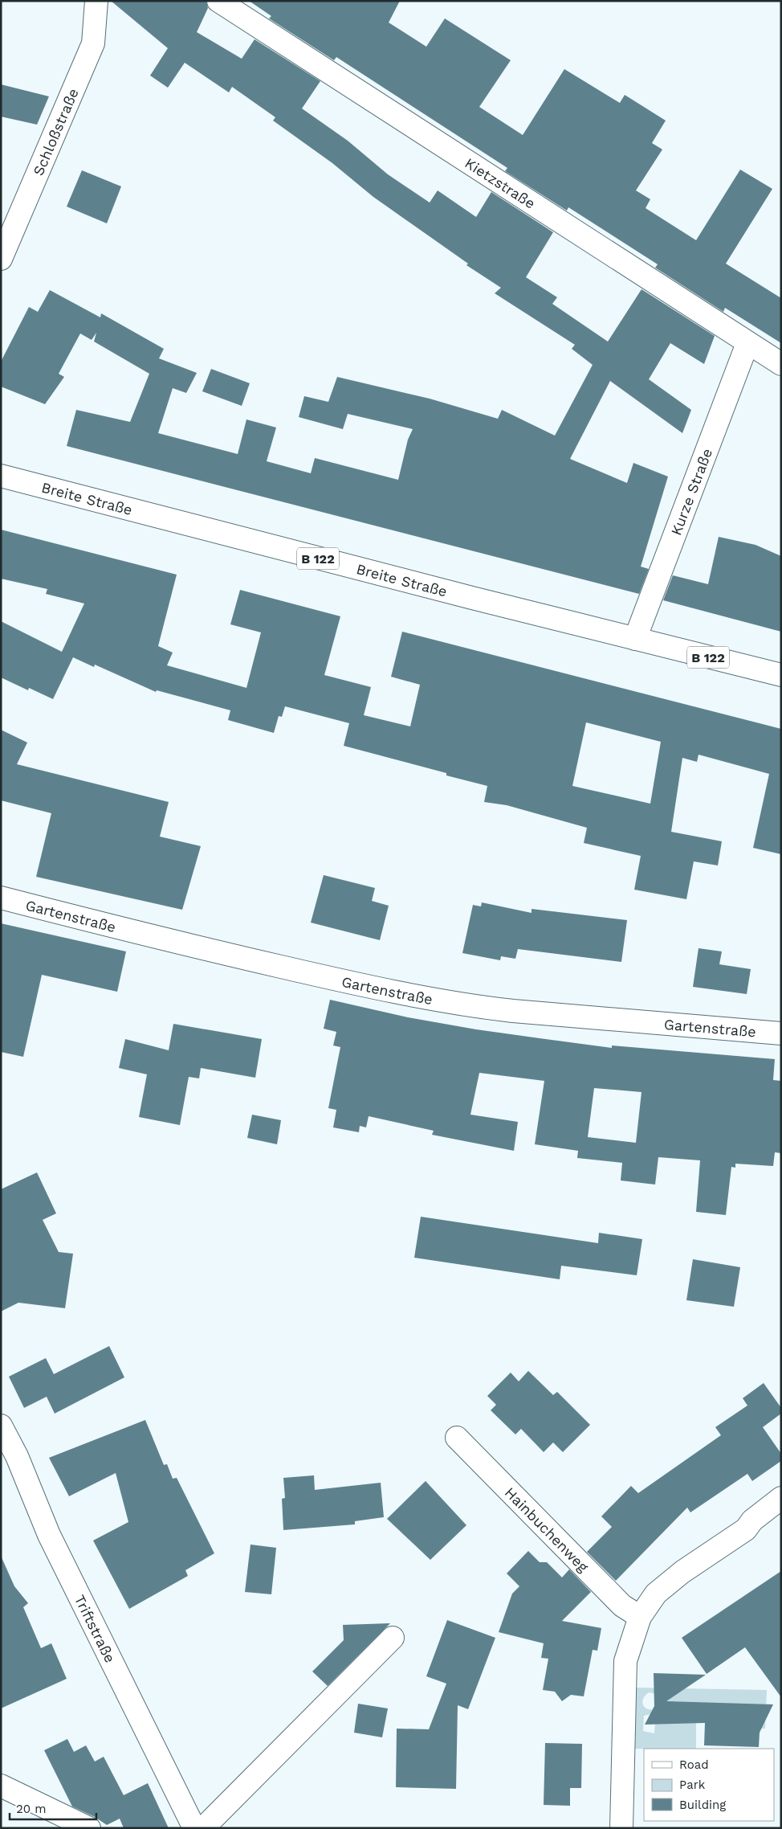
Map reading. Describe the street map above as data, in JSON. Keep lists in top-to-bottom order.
{
  "streets": {
    "street": [
      "Schloßstraße",
      "Kietzstraße",
      "Kurze Straße",
      "Breite Straße",
      "B 122",
      "Gartenstraße",
      "Hainbuchenweg",
      "Triftstraße"
    ]
  },
  "crossings": [
    ["Kietzstraße", "Kurze Straße"],
    ["Kurze Straße", "Breite Straße"]
  ],
  "legend": ["Road", "Park", "Building"],
  "scale_bar": "20 m"
}
